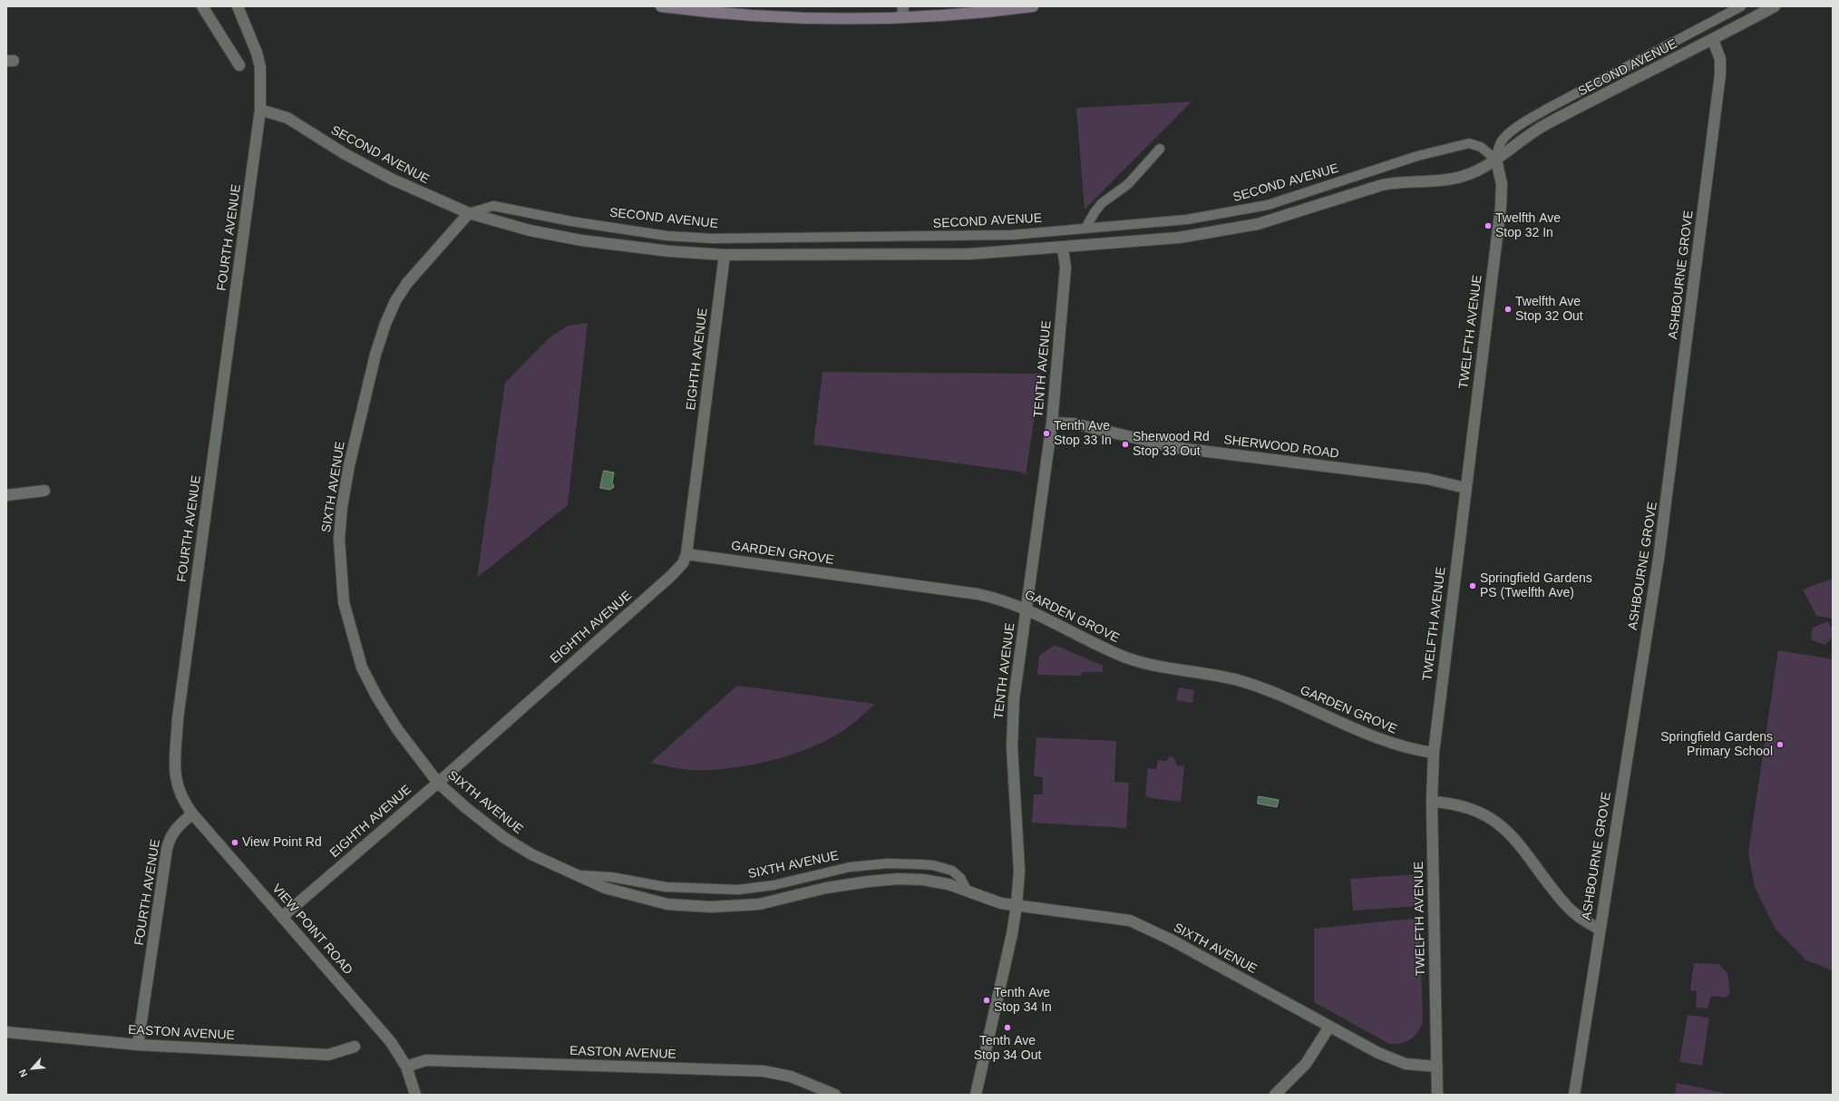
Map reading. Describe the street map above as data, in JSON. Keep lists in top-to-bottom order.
{
  "streets": {
    "street": [
      "SECOND AVENUE",
      "FOURTH AVENUE",
      "ASHBOURNE GROVE",
      "TWELFTH AVENUE",
      "EIGHTH AVENUE",
      "TENTH AVENUE",
      "SHERWOOD ROAD",
      "SIXTH AVENUE",
      "GARDEN GROVE",
      "VIEW POINT ROAD",
      "EASTON AVENUE"
    ]
  },
  "crossings": [
    ["SECOND AVENUE", "FOURTH AVENUE"],
    ["SECOND AVENUE", "ASHBOURNE GROVE"],
    ["SECOND AVENUE", "TWELFTH AVENUE"],
    ["SECOND AVENUE", "EIGHTH AVENUE"],
    ["SECOND AVENUE", "TENTH AVENUE"],
    ["SECOND AVENUE", "SIXTH AVENUE"],
    ["FOURTH AVENUE", "VIEW POINT ROAD"],
    ["FOURTH AVENUE", "EASTON AVENUE"],
    ["TWELFTH AVENUE", "SHERWOOD ROAD"],
    ["TWELFTH AVENUE", "SIXTH AVENUE"],
    ["TWELFTH AVENUE", "GARDEN GROVE"],
    ["EIGHTH AVENUE", "SIXTH AVENUE"],
    ["EIGHTH AVENUE", "GARDEN GROVE"],
    ["EIGHTH AVENUE", "VIEW POINT ROAD"],
    ["TENTH AVENUE", "SHERWOOD ROAD"],
    ["TENTH AVENUE", "SIXTH AVENUE"],
    ["TENTH AVENUE", "GARDEN GROVE"],
    ["VIEW POINT ROAD", "EASTON AVENUE"]
  ],
  "places": [
    "Twelfth Ave Stop 32 In",
    "Twelfth Ave Stop 32 Out",
    "Tenth Ave Stop 33 In",
    "Sherwood Rd Stop 33 Out",
    "Springfield Gardens PS (Twelfth Ave)",
    "Springfield Gardens Primary School",
    "View Point Rd",
    "Tenth Ave Stop 34 In",
    "Tenth Ave Stop 34 Out"
  ],
  "north": "bottom left"
}
